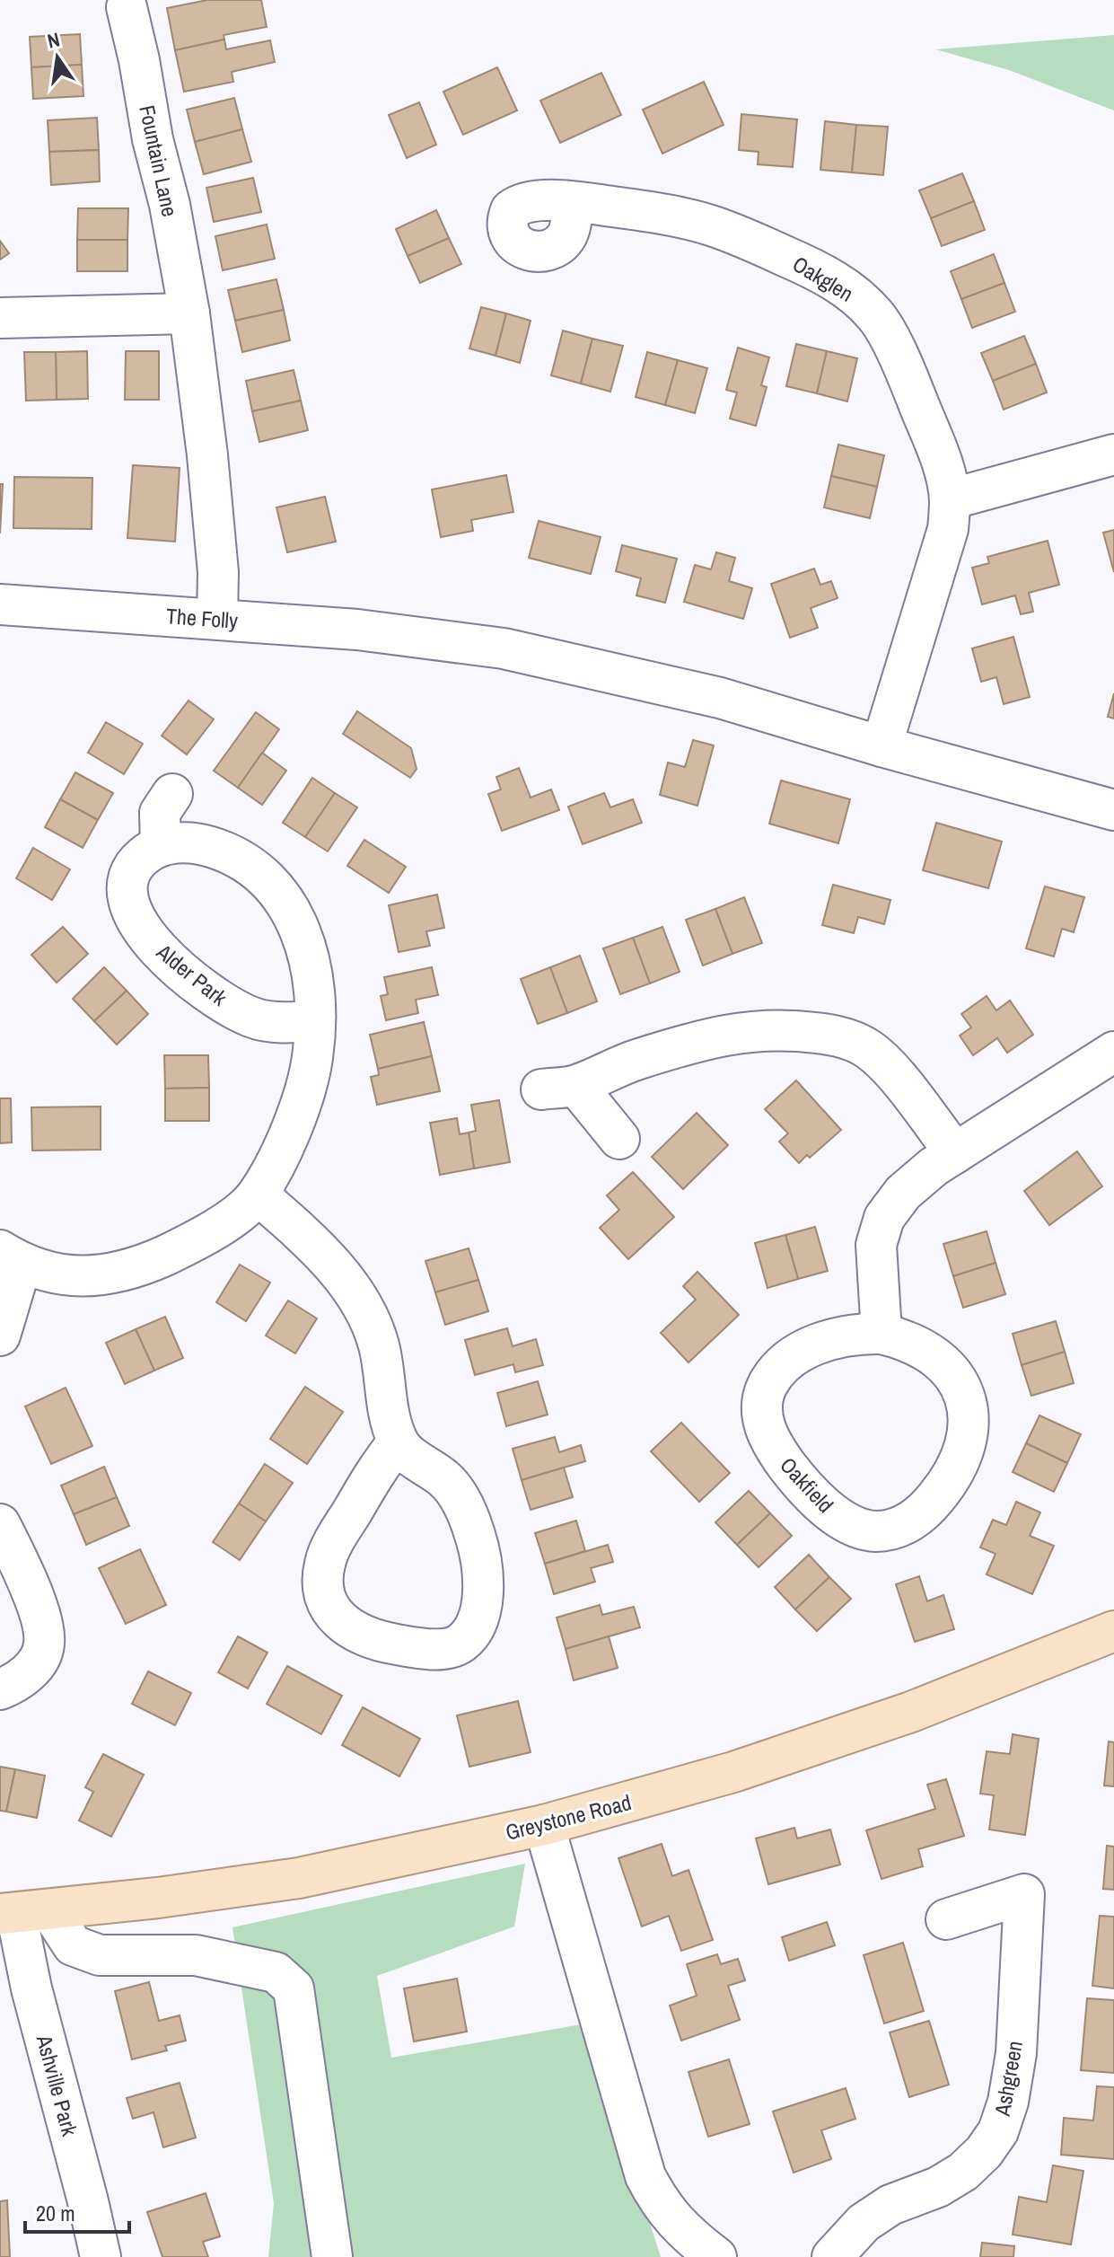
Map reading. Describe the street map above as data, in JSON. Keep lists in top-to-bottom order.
{
  "streets": {
    "main road": ["Greystone Road"],
    "street": [
      "Fountain Lane",
      "Oakglen",
      "The Folly",
      "Alder Park",
      "Oakfield",
      "Ashgreen",
      "Ashville Park"
    ]
  },
  "crossings": [
    ["Fountain Lane", "The Folly"],
    ["Oakglen", "The Folly"],
    ["Greystone Road", "Ashville Park"]
  ],
  "scale_bar": "20 m",
  "north": "top"
}
